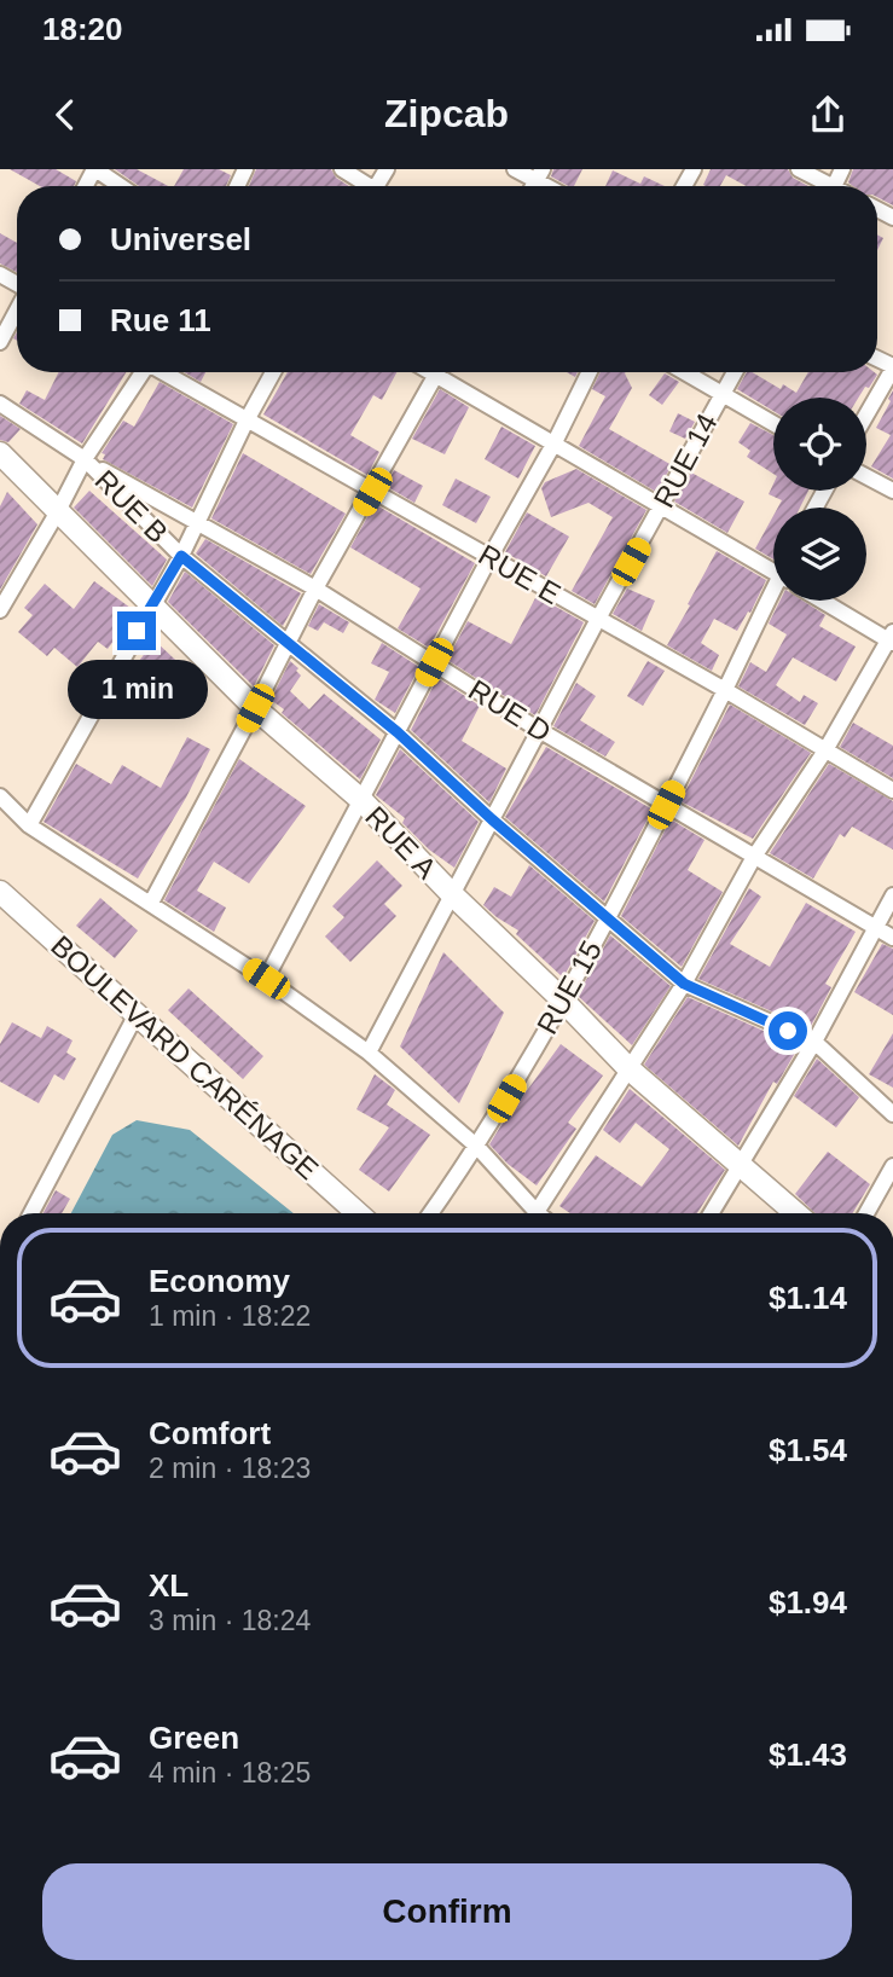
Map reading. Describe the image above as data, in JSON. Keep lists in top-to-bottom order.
{
  "streets": {
    "street": [
      "RUE 14",
      "RUE B",
      "RUE E",
      "RUE D",
      "RUE A",
      "RUE 15",
      "BOULEVARD CARÉNAGE"
    ]
  },
  "crossings": [
    ["RUE 14", "RUE B"],
    ["RUE 14", "RUE E"],
    ["RUE 14", "RUE D"],
    ["RUE 14", "RUE A"],
    ["RUE B", "RUE D"],
    ["RUE B", "RUE 15"],
    ["RUE E", "RUE 15"],
    ["RUE D", "RUE 15"],
    ["RUE A", "RUE 15"]
  ],
  "page": {
    "status": "18:20",
    "header": "Zipcab",
    "banner": ["Universel", "Rue 11"],
    "bubble": "1 min",
    "list": [
      {
        "name": "Economy",
        "note": "1 min · 18:22",
        "value": "$1.14"
      },
      {
        "name": "Comfort",
        "note": "2 min · 18:23",
        "value": "$1.54"
      },
      {
        "name": "XL",
        "note": "3 min · 18:24",
        "value": "$1.94"
      },
      {
        "name": "Green",
        "note": "4 min · 18:25",
        "value": "$1.43"
      }
    ],
    "buttons": "Confirm"
  }
}
